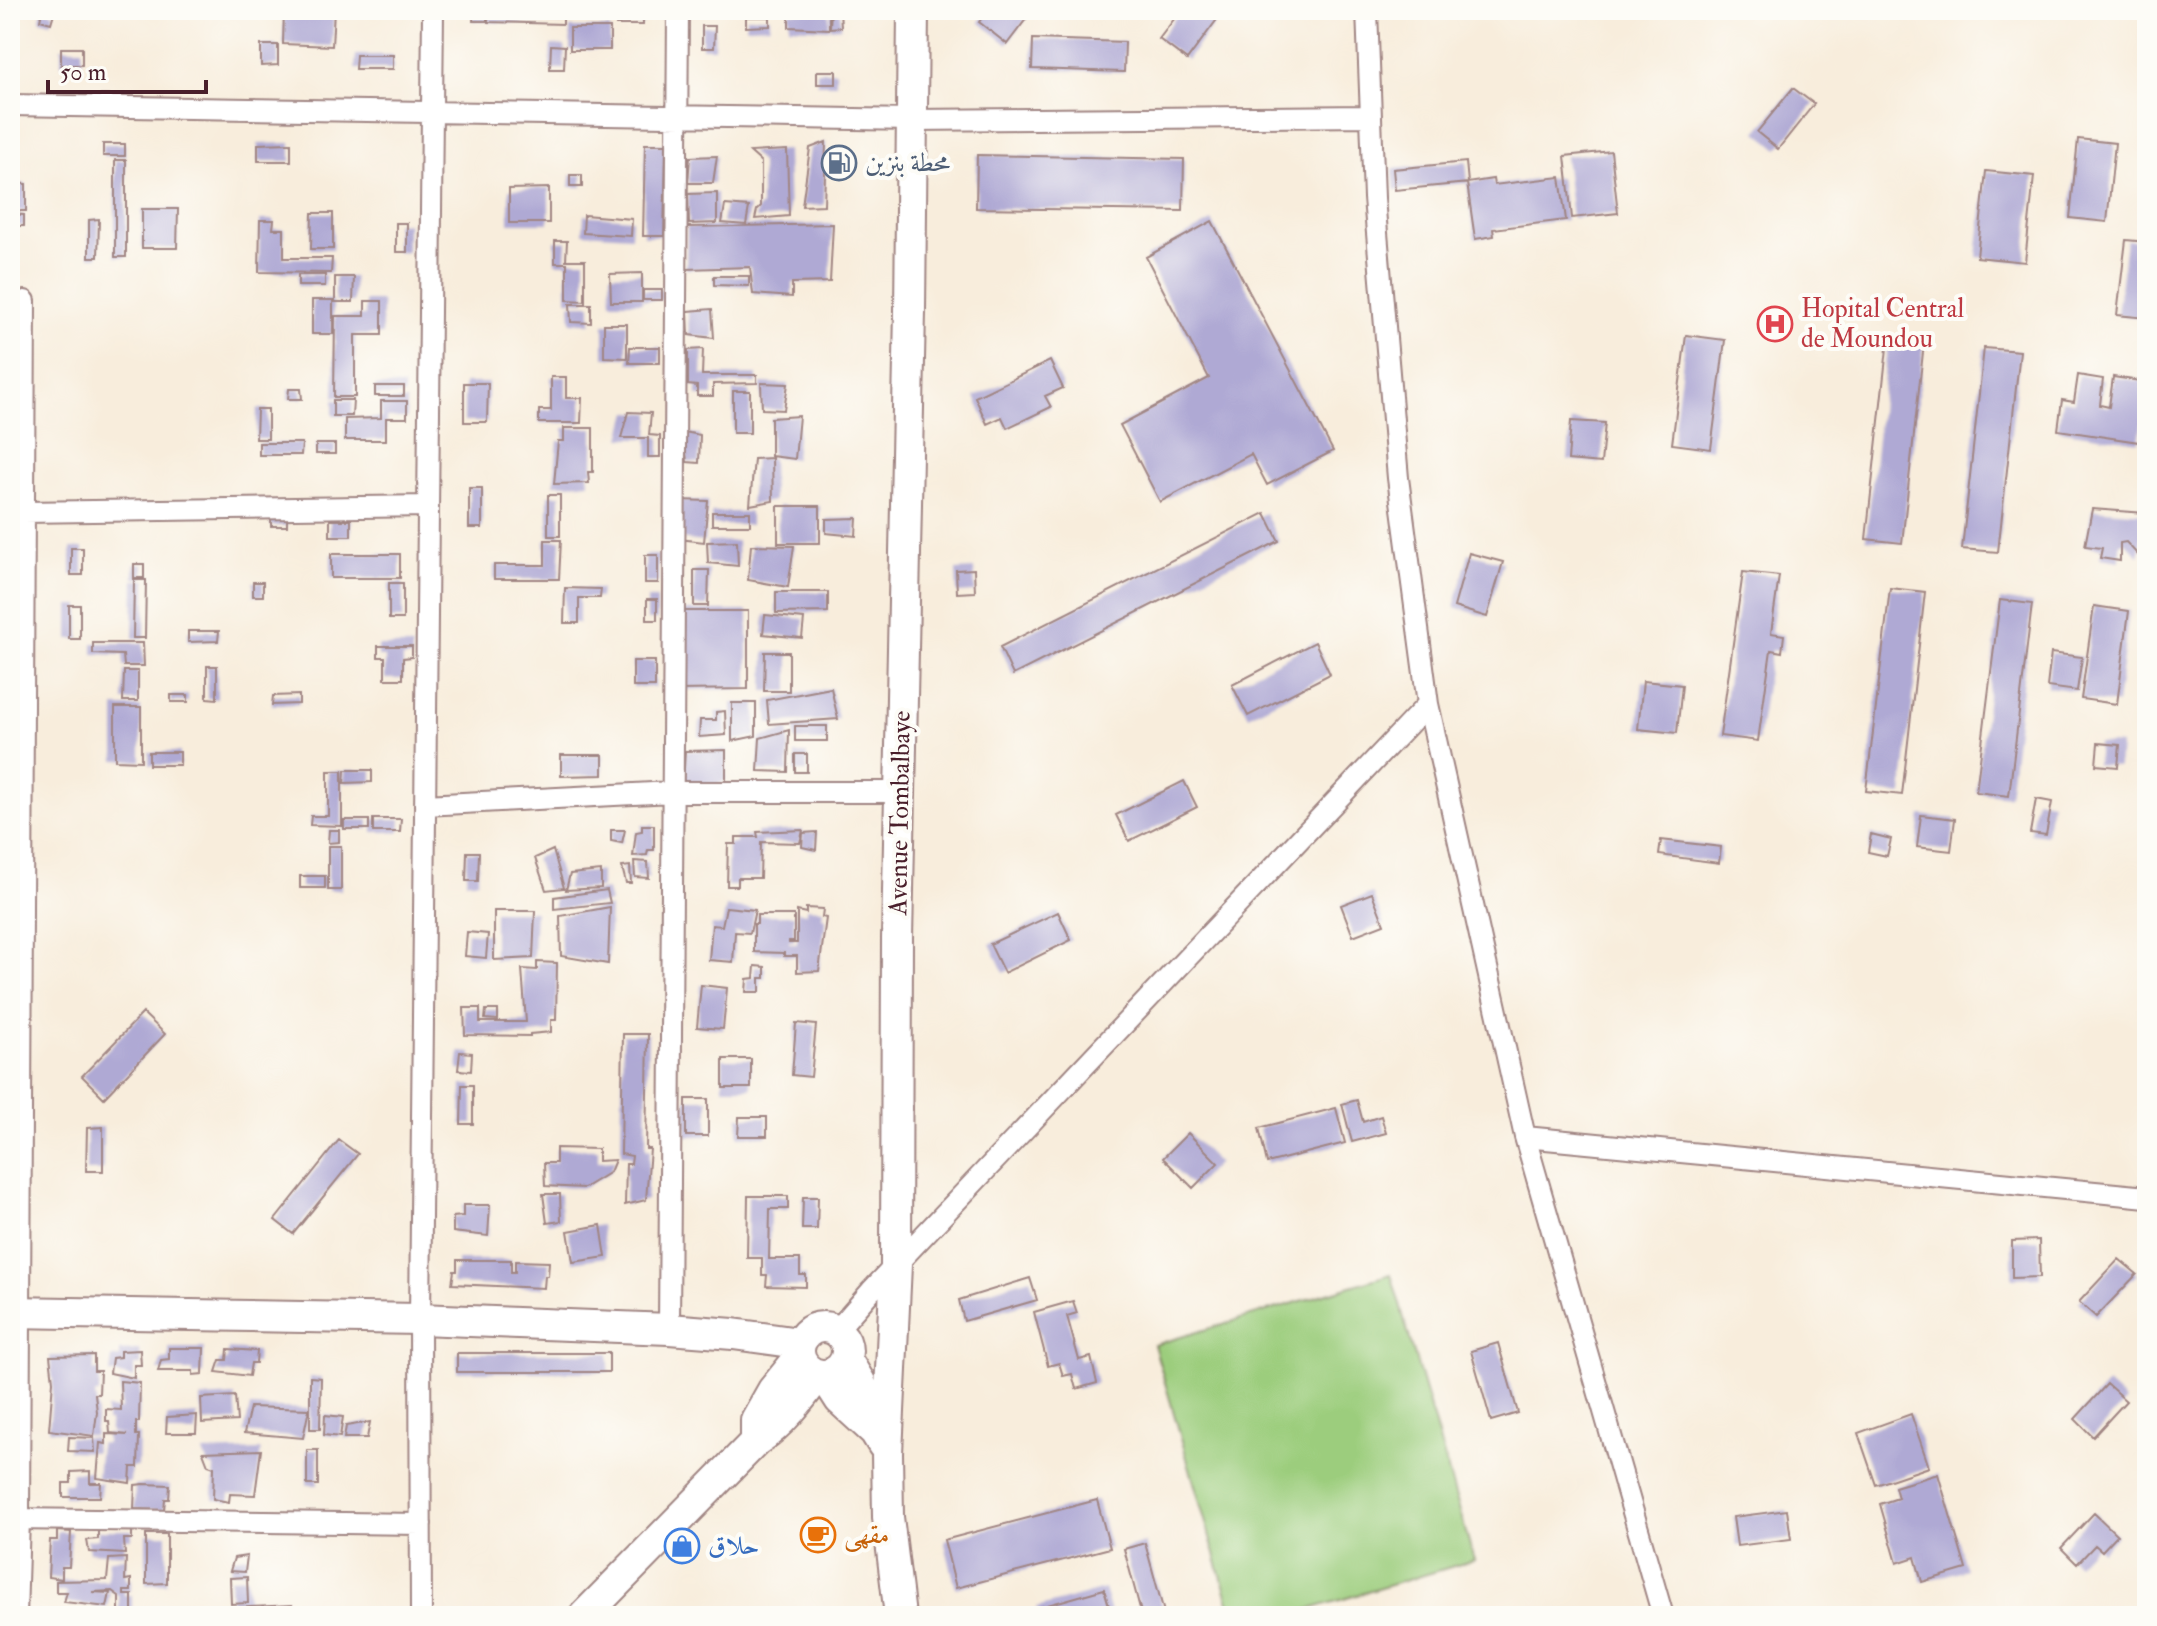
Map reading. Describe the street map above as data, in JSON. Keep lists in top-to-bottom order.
{
  "streets": {
    "main road": ["Avenue Tombalbaye"]
  },
  "places": {
    "fuel station": ["محطة بنزين"],
    "hospital": ["Hopital Central de Moundou"],
    "cafe": ["مقهى"],
    "shop": ["حلاق"]
  },
  "scale_bar": "50 m"
}
